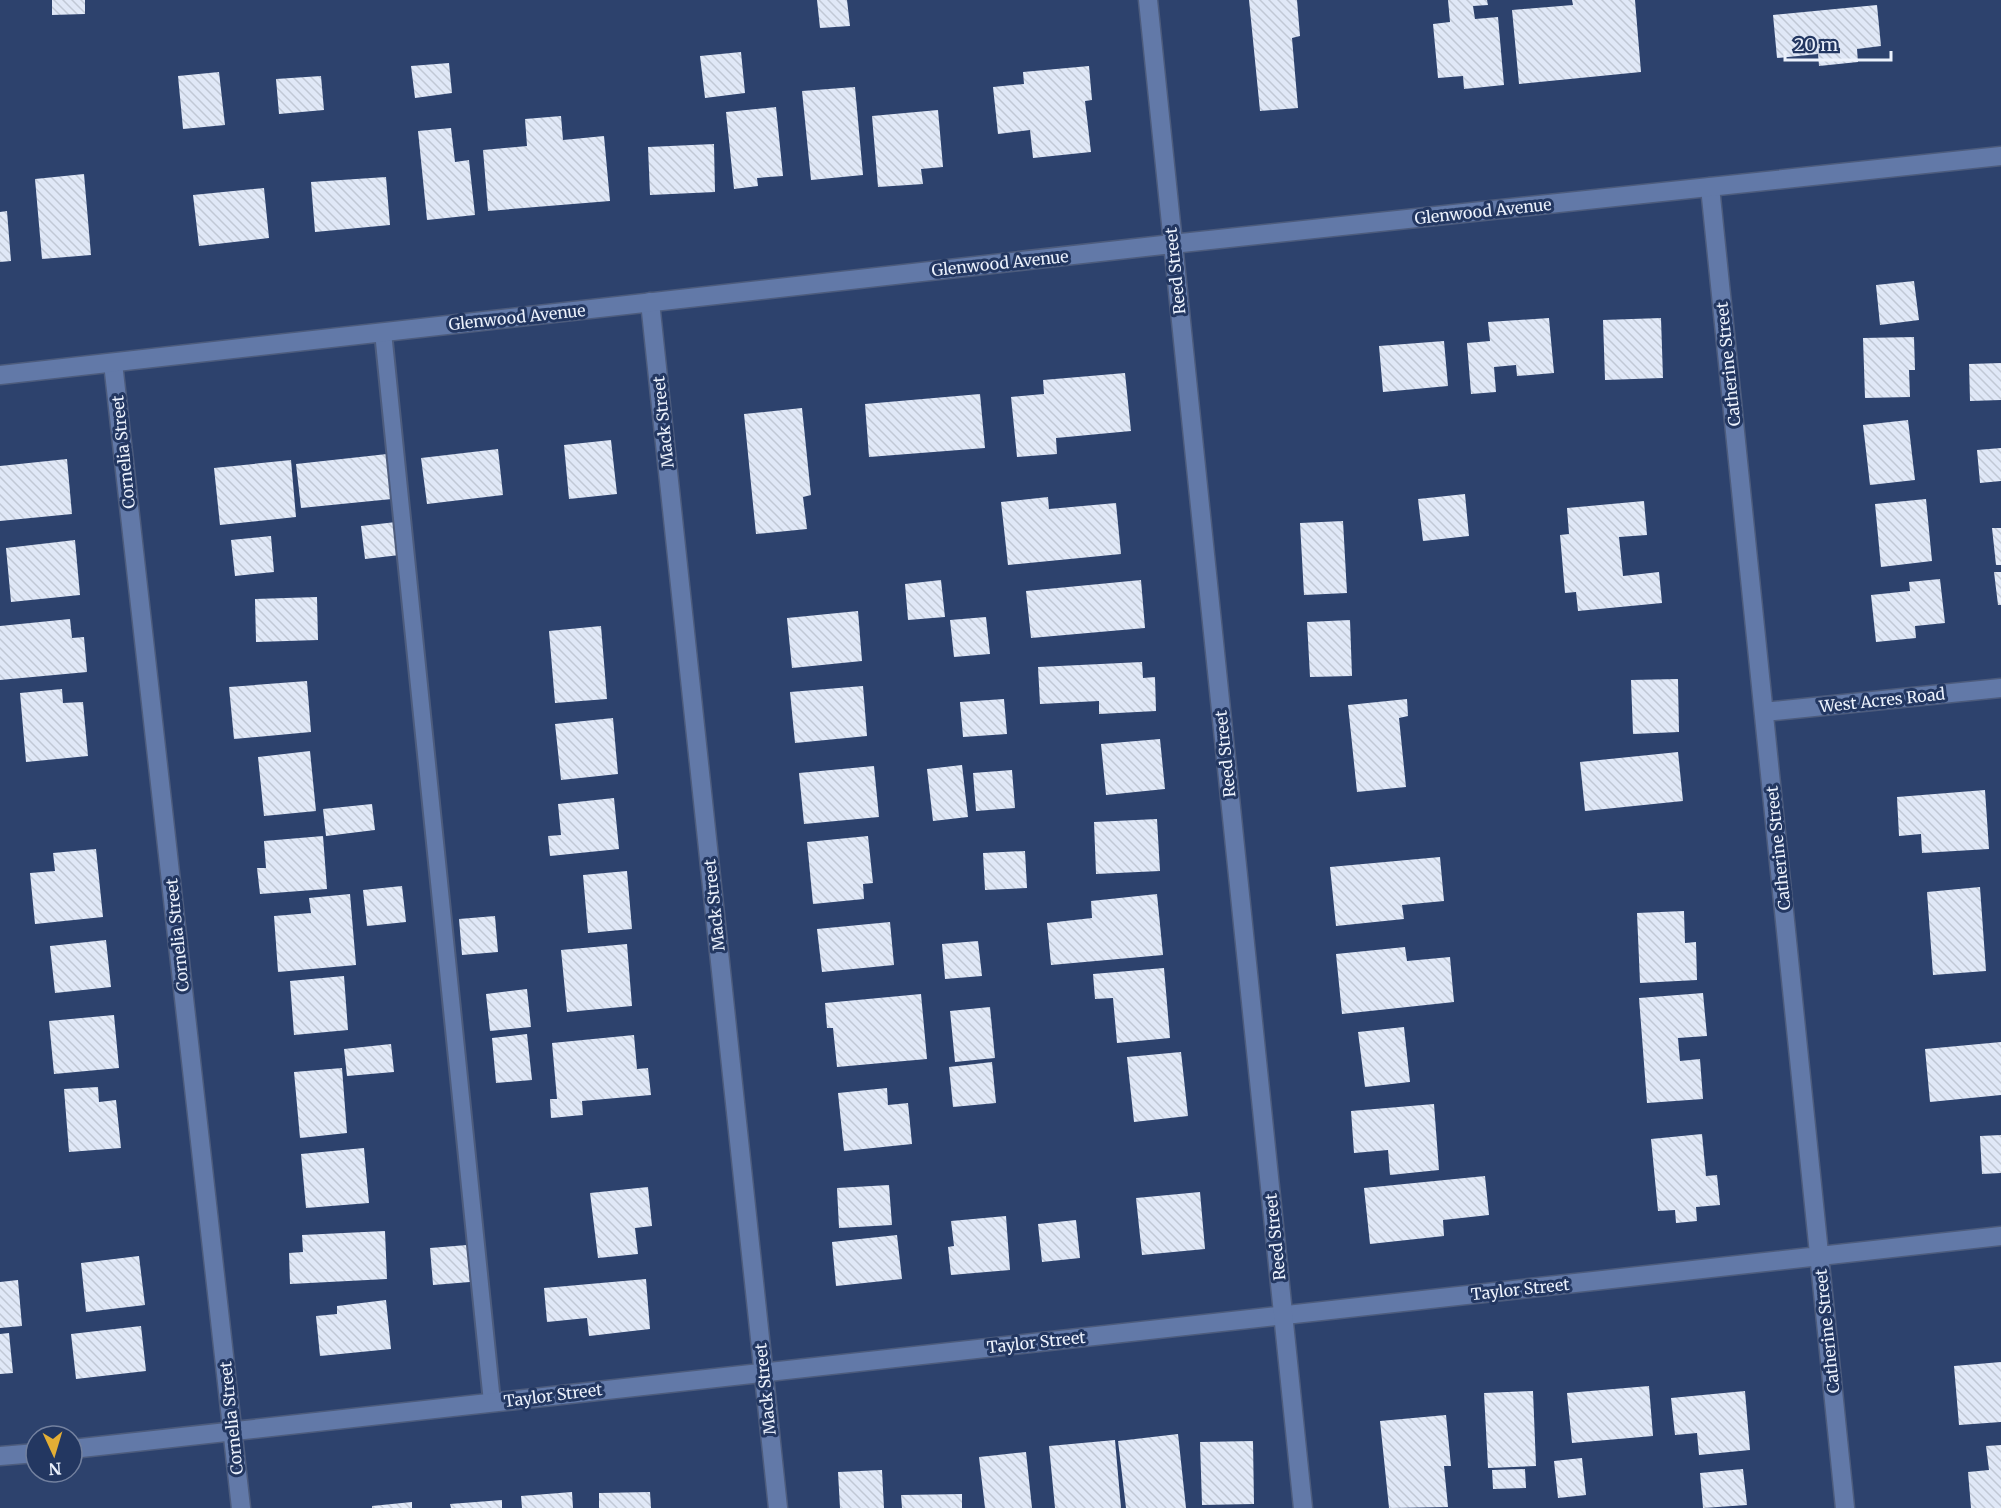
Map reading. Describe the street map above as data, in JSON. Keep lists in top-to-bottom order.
{
  "streets": {
    "street": [
      "Glenwood Avenue",
      "Reed Street",
      "Catherine Street",
      "Mack Street",
      "Cornelia Street",
      "West Acres Road",
      "Taylor Street"
    ]
  },
  "crossings": [
    ["Glenwood Avenue", "Reed Street"],
    ["Glenwood Avenue", "Catherine Street"],
    ["Glenwood Avenue", "Mack Street"],
    ["Glenwood Avenue", "Cornelia Street"],
    ["Reed Street", "Taylor Street"],
    ["Catherine Street", "West Acres Road"],
    ["Catherine Street", "Taylor Street"],
    ["Mack Street", "Taylor Street"],
    ["Cornelia Street", "Taylor Street"]
  ],
  "scale_bar": "20 m",
  "north": "bottom"
}
